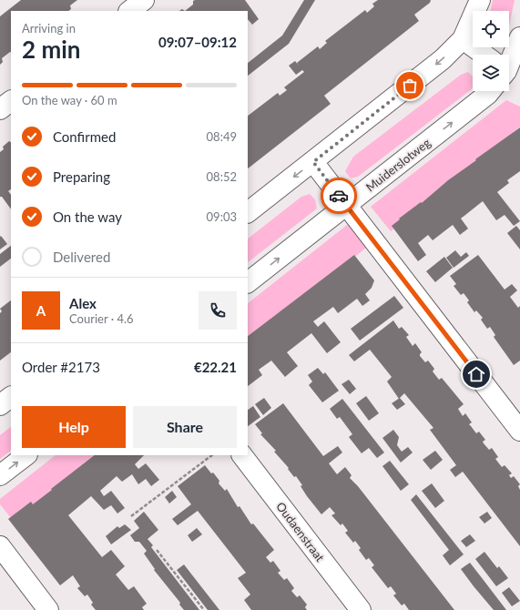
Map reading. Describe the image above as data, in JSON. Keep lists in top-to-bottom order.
{
  "streets": {
    "street": ["Muiderslotweg", "Oudaenstraat"]
  },
  "page": {
    "heading": ["2 min", "Arriving in", "09:07–09:12"],
    "panel": [
      "Alex",
      "Courier · 4.6",
      "Order #2173",
      "€22.21"
    ],
    "bar": "On the way · 60 m",
    "list": [
      ["Confirmed", "08:49"],
      ["Preparing", "08:52"],
      ["On the way", "09:03"],
      "Delivered"
    ],
    "round": "A",
    "buttons": ["Help", "Share"]
  }
}
